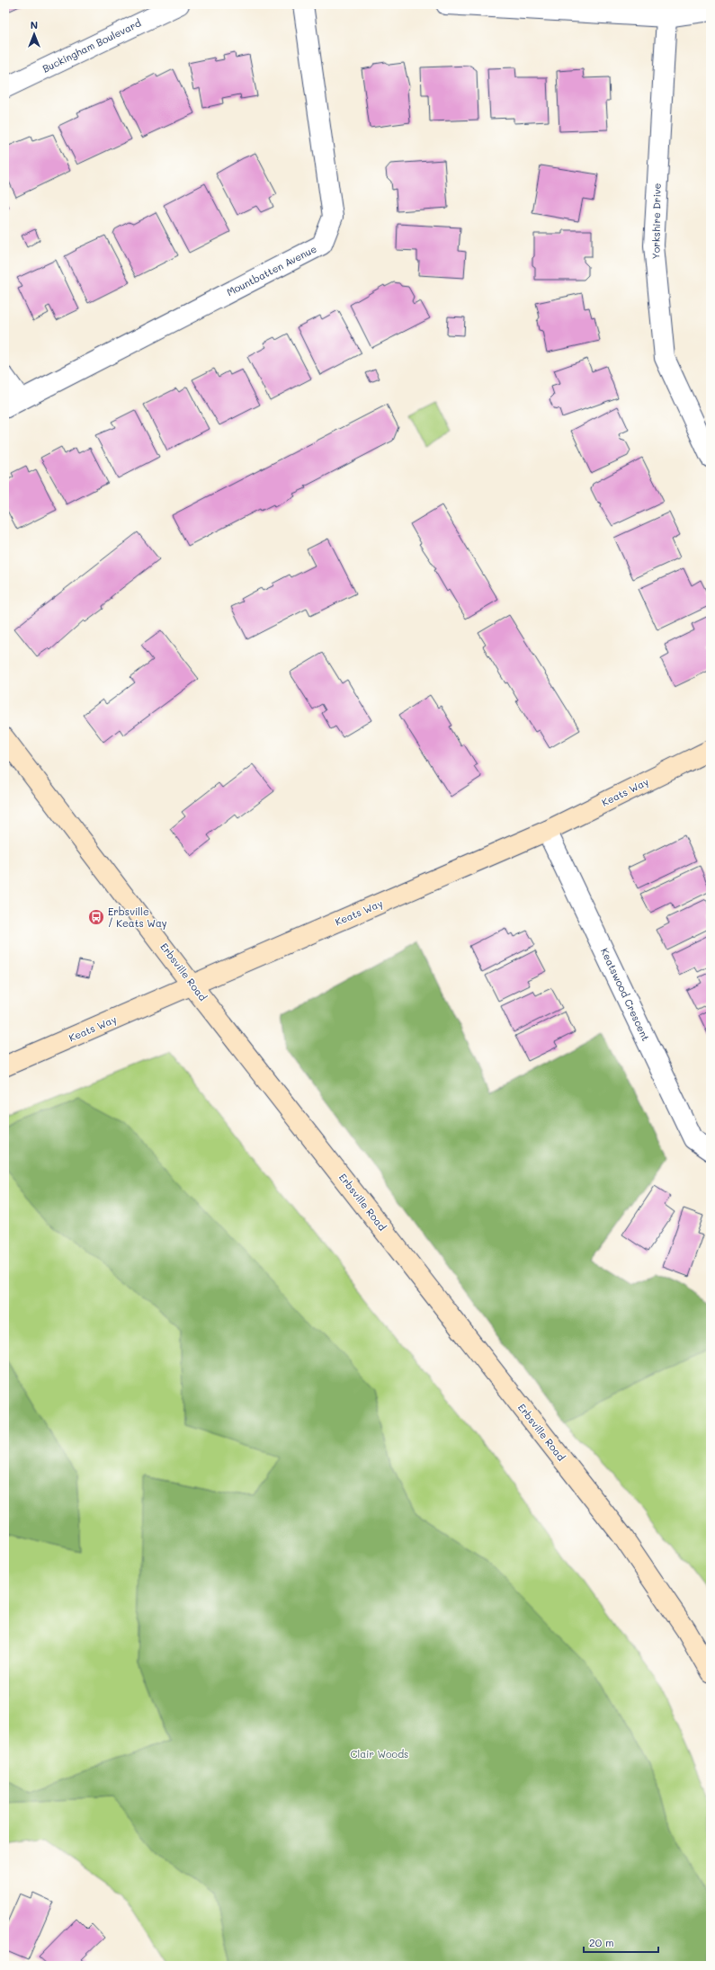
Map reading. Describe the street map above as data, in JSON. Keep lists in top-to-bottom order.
{
  "streets": {
    "main road": ["Keats Way", "Erbsville Road"],
    "street": [
      "Buckingham Boulevard",
      "Yorkshire Drive",
      "Mountbatten Avenue",
      "Keatswood Crescent"
    ]
  },
  "crossings": [
    ["Keats Way", "Erbsville Road"],
    ["Keats Way", "Keatswood Crescent"]
  ],
  "parks": ["Clair Woods"],
  "places": {
    "bus stop": ["Erbsville / Keats Way"]
  },
  "scale_bar": "20 m",
  "north": "top"
}
